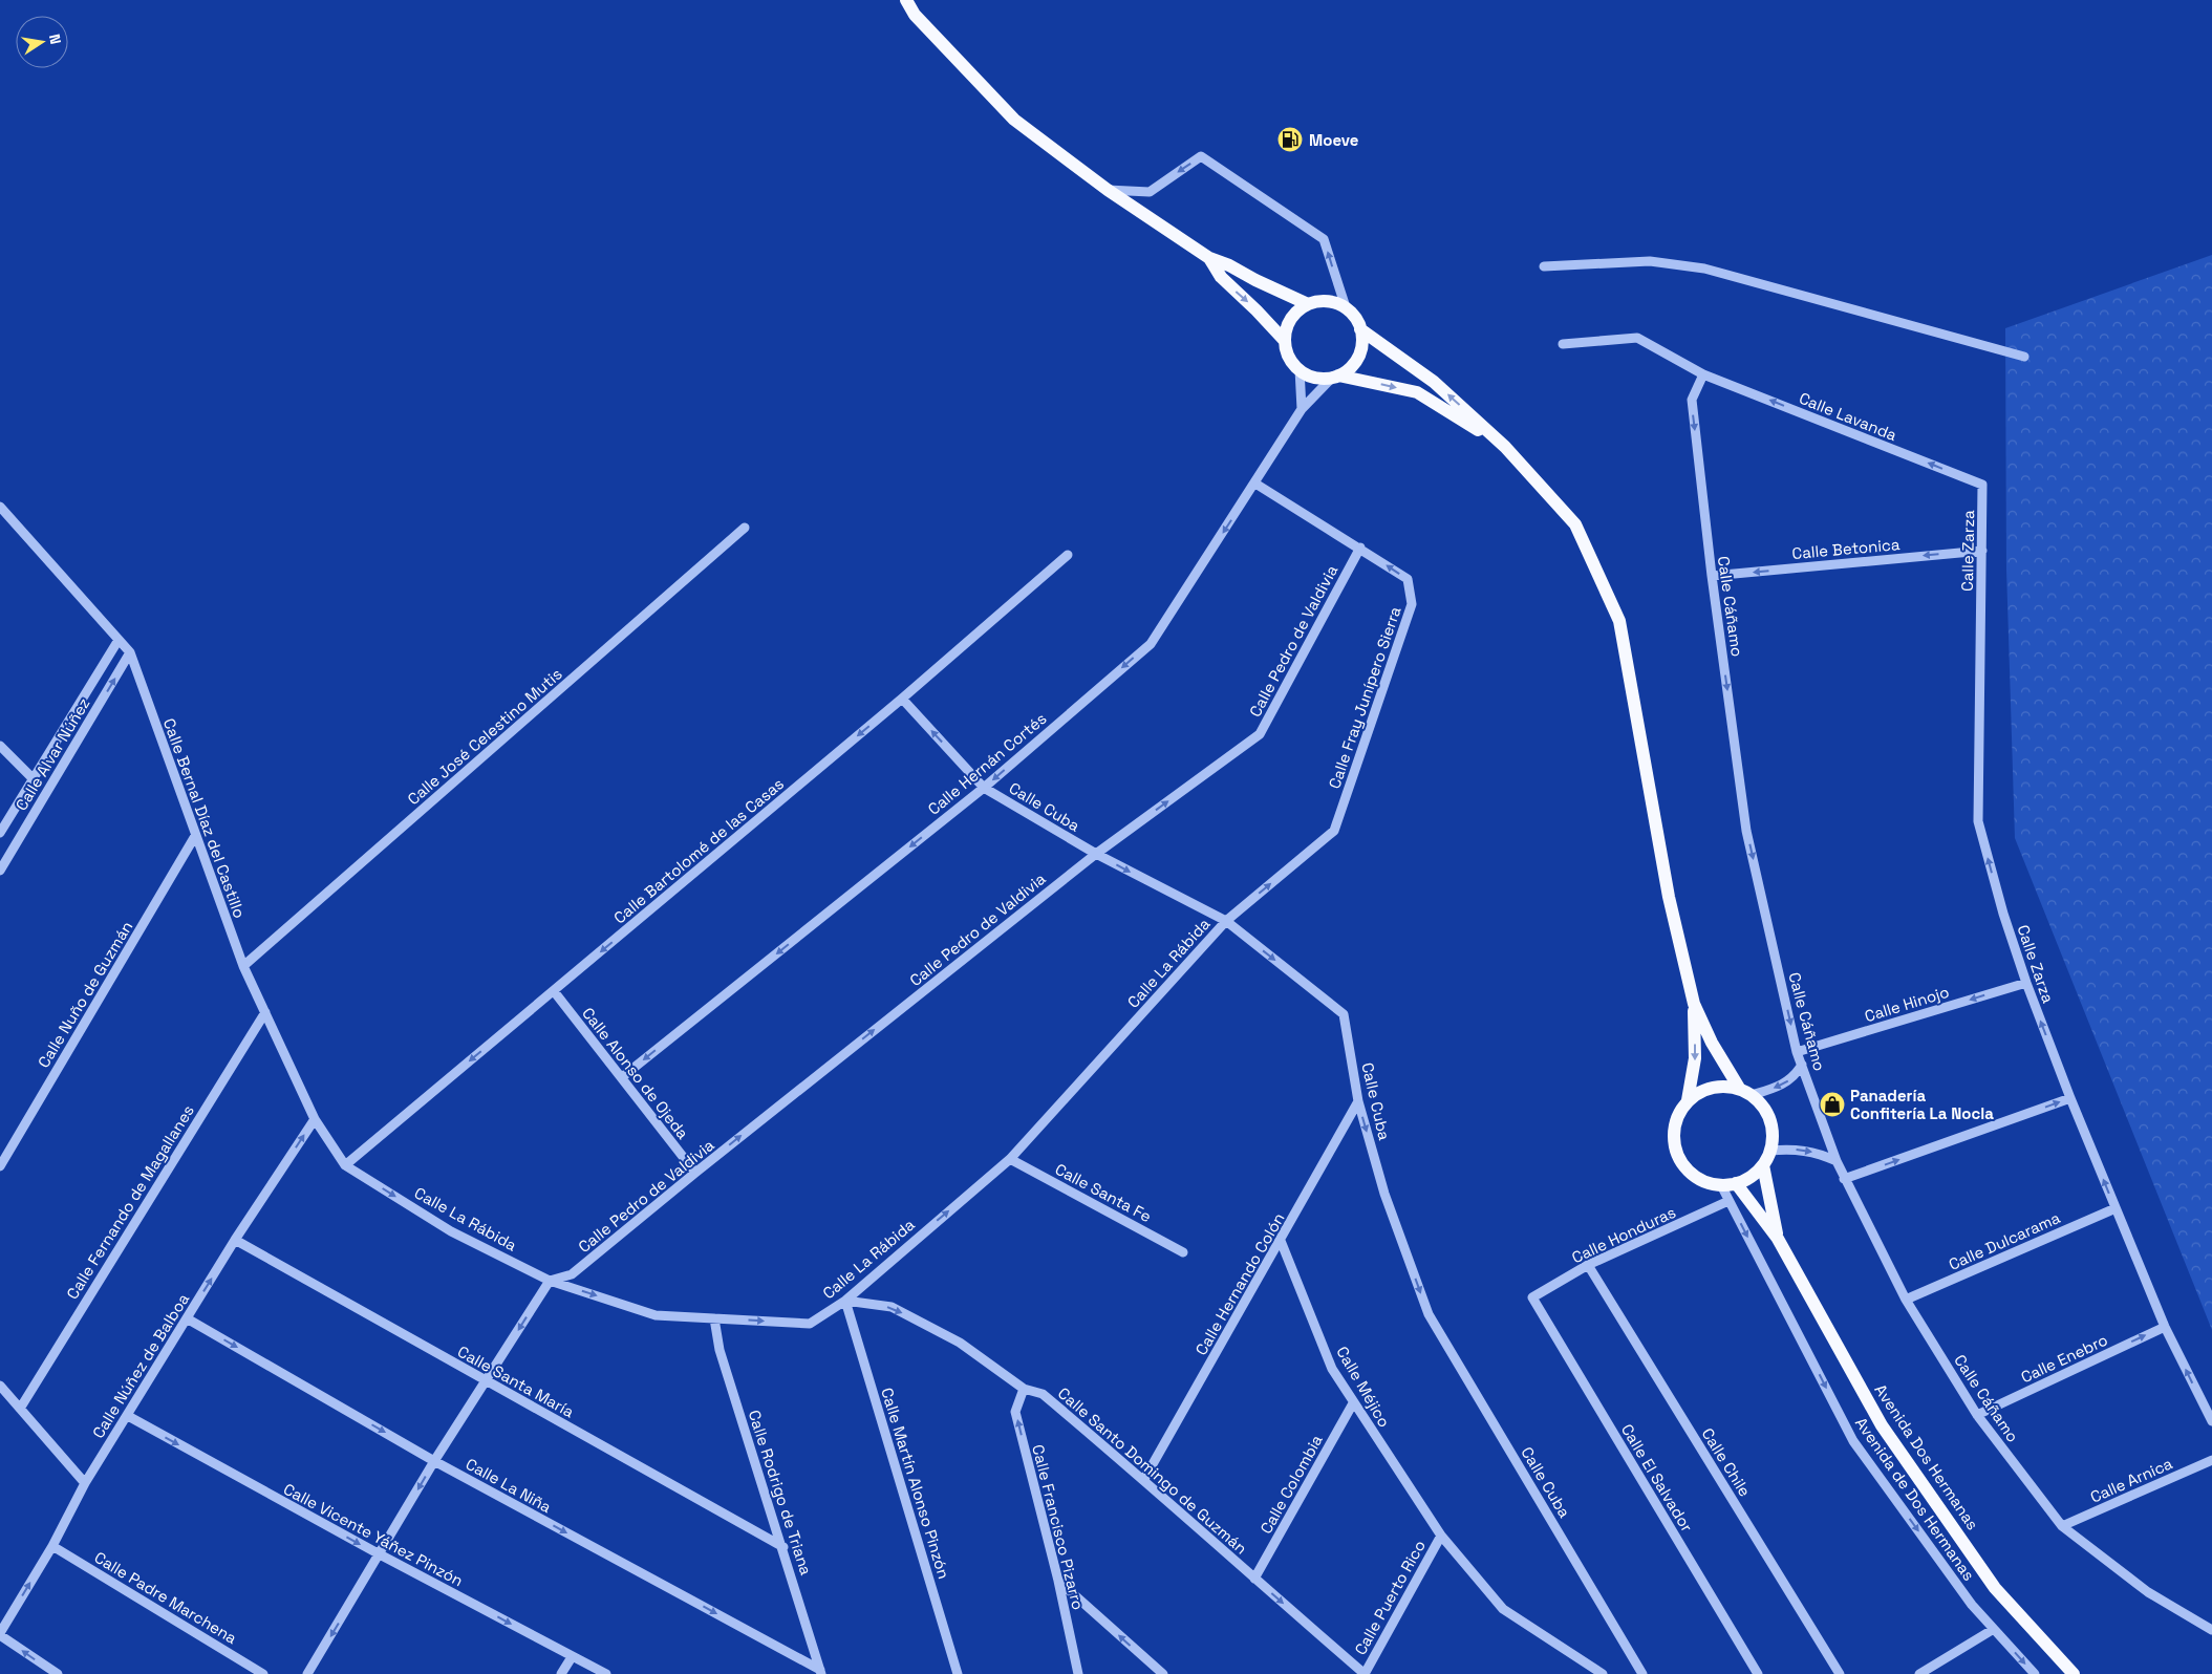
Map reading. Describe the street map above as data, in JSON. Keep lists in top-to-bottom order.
{
  "streets": {
    "main road": ["Avenida Dos Hermanas"],
    "street": [
      "Calle Lavanda",
      "Calle Betonica",
      "Calle Zarza",
      "Calle Cáñamo",
      "Calle Pedro de Valdivia",
      "Calle Fray Junípero Sierra",
      "Calle José Celestino Mutis",
      "Calle Alvar Núñez",
      "Calle Hernán Cortés",
      "Calle Cuba",
      "Calle Bernal Díaz del Castillo",
      "Calle Bartolomé de las Casas",
      "Calle La Rábida",
      "Calle Nuño de Guzmán",
      "Calle Hinojo",
      "Calle Alonso de Ojeda",
      "Calle Santa Fe",
      "Calle Fernando de Magallanes",
      "Calle Honduras",
      "Calle Dulcarama",
      "Calle Hernando Colón",
      "Calle Enebro",
      "Calle Núñez de Balboa",
      "Calle Santa María",
      "Calle Méjico",
      "Calle Chile",
      "Calle Santo Domingo de Guzmán",
      "Calle El Salvador",
      "Calle Arnica",
      "Calle Martín Alonso Pinzón",
      "Calle Colombia",
      "Calle La Niña",
      "Calle Rodrigo de Triana",
      "Avenida de Dos Hermanas",
      "Calle Francisco Pizarro",
      "Calle Vicente Yáñez Pinzón",
      "Calle Padre Marchena",
      "Calle Puerto Rico"
    ]
  },
  "crossings": [
    ["Calle Lavanda", "Calle Zarza"],
    ["Calle Lavanda", "Calle Cáñamo"],
    ["Calle Betonica", "Calle Zarza"],
    ["Calle Betonica", "Calle Cáñamo"],
    ["Calle Zarza", "Calle Hinojo"],
    ["Calle Zarza", "Calle Dulcarama"],
    ["Calle Zarza", "Calle Enebro"],
    ["Calle Cáñamo", "Calle Hinojo"],
    ["Calle Cáñamo", "Calle Dulcarama"],
    ["Calle Cáñamo", "Calle Enebro"],
    ["Calle Cáñamo", "Calle Arnica"],
    ["Calle Pedro de Valdivia", "Calle Fray Junípero Sierra"],
    ["Calle Pedro de Valdivia", "Calle Cuba"],
    ["Calle Pedro de Valdivia", "Calle La Rábida"],
    ["Calle Pedro de Valdivia", "Calle Alonso de Ojeda"],
    ["Calle Fray Junípero Sierra", "Calle Hernán Cortés"],
    ["Calle Fray Junípero Sierra", "Calle Cuba"],
    ["Calle Fray Junípero Sierra", "Calle La Rábida"],
    ["Calle José Celestino Mutis", "Calle Bernal Díaz del Castillo"],
    ["Calle Alvar Núñez", "Calle Bernal Díaz del Castillo"],
    ["Calle Hernán Cortés", "Calle Cuba"],
    ["Calle Hernán Cortés", "Calle Alonso de Ojeda"],
    ["Calle Cuba", "Calle Bartolomé de las Casas"],
    ["Calle Cuba", "Calle La Rábida"],
    ["Calle Cuba", "Calle Hernando Colón"],
    ["Calle Bernal Díaz del Castillo", "Calle Bartolomé de las Casas"],
    ["Calle Bernal Díaz del Castillo", "Calle La Rábida"],
    ["Calle Bernal Díaz del Castillo", "Calle Nuño de Guzmán"],
    ["Calle Bernal Díaz del Castillo", "Calle Fernando de Magallanes"],
    ["Calle Bernal Díaz del Castillo", "Calle Núñez de Balboa"],
    ["Calle Bartolomé de las Casas", "Calle La Rábida"],
    ["Calle Bartolomé de las Casas", "Calle Alonso de Ojeda"],
    ["Calle La Rábida", "Calle Santa Fe"],
    ["Calle La Rábida", "Calle Santo Domingo de Guzmán"],
    ["Calle La Rábida", "Calle Martín Alonso Pinzón"],
    ["Calle La Rábida", "Calle Rodrigo de Triana"],
    ["Calle Honduras", "Calle Chile"],
    ["Calle Honduras", "Calle El Salvador"],
    ["Calle Honduras", "Avenida de Dos Hermanas"],
    ["Calle Hernando Colón", "Calle Méjico"],
    ["Calle Hernando Colón", "Calle Santo Domingo de Guzmán"],
    ["Calle Núñez de Balboa", "Calle Santa María"],
    ["Calle Núñez de Balboa", "Calle La Niña"],
    ["Calle Núñez de Balboa", "Calle Vicente Yáñez Pinzón"],
    ["Calle Núñez de Balboa", "Calle Padre Marchena"],
    ["Calle Santa María", "Calle Rodrigo de Triana"],
    ["Calle Méjico", "Calle Colombia"],
    ["Calle Méjico", "Calle Puerto Rico"],
    ["Avenida Dos Hermanas", "Avenida de Dos Hermanas"],
    ["Calle Santo Domingo de Guzmán", "Calle Martín Alonso Pinzón"],
    ["Calle Santo Domingo de Guzmán", "Calle Colombia"],
    ["Calle Santo Domingo de Guzmán", "Calle Francisco Pizarro"],
    ["Calle Santo Domingo de Guzmán", "Calle Puerto Rico"],
    ["Calle La Niña", "Calle Rodrigo de Triana"]
  ],
  "one_way": [
    "Calle Lavanda",
    "Calle Betonica",
    "Calle Zarza",
    "Calle Cáñamo",
    "Calle Pedro de Valdivia",
    "Calle Fray Junípero Sierra",
    "Calle Hernán Cortés",
    "Calle Bartolomé de las Casas",
    "Calle La Rábida",
    "Calle Hinojo",
    "Calle Enebro",
    "Calle Núñez de Balboa",
    "Calle Santo Domingo de Guzmán",
    "Calle La Niña",
    "Avenida de Dos Hermanas",
    "Calle Francisco Pizarro",
    "Calle Vicente Yáñez Pinzón"
  ],
  "places": {
    "fuel station": ["Moeve"],
    "shop": ["Panadería Confitería La Nocla"]
  },
  "north": "right"
}
